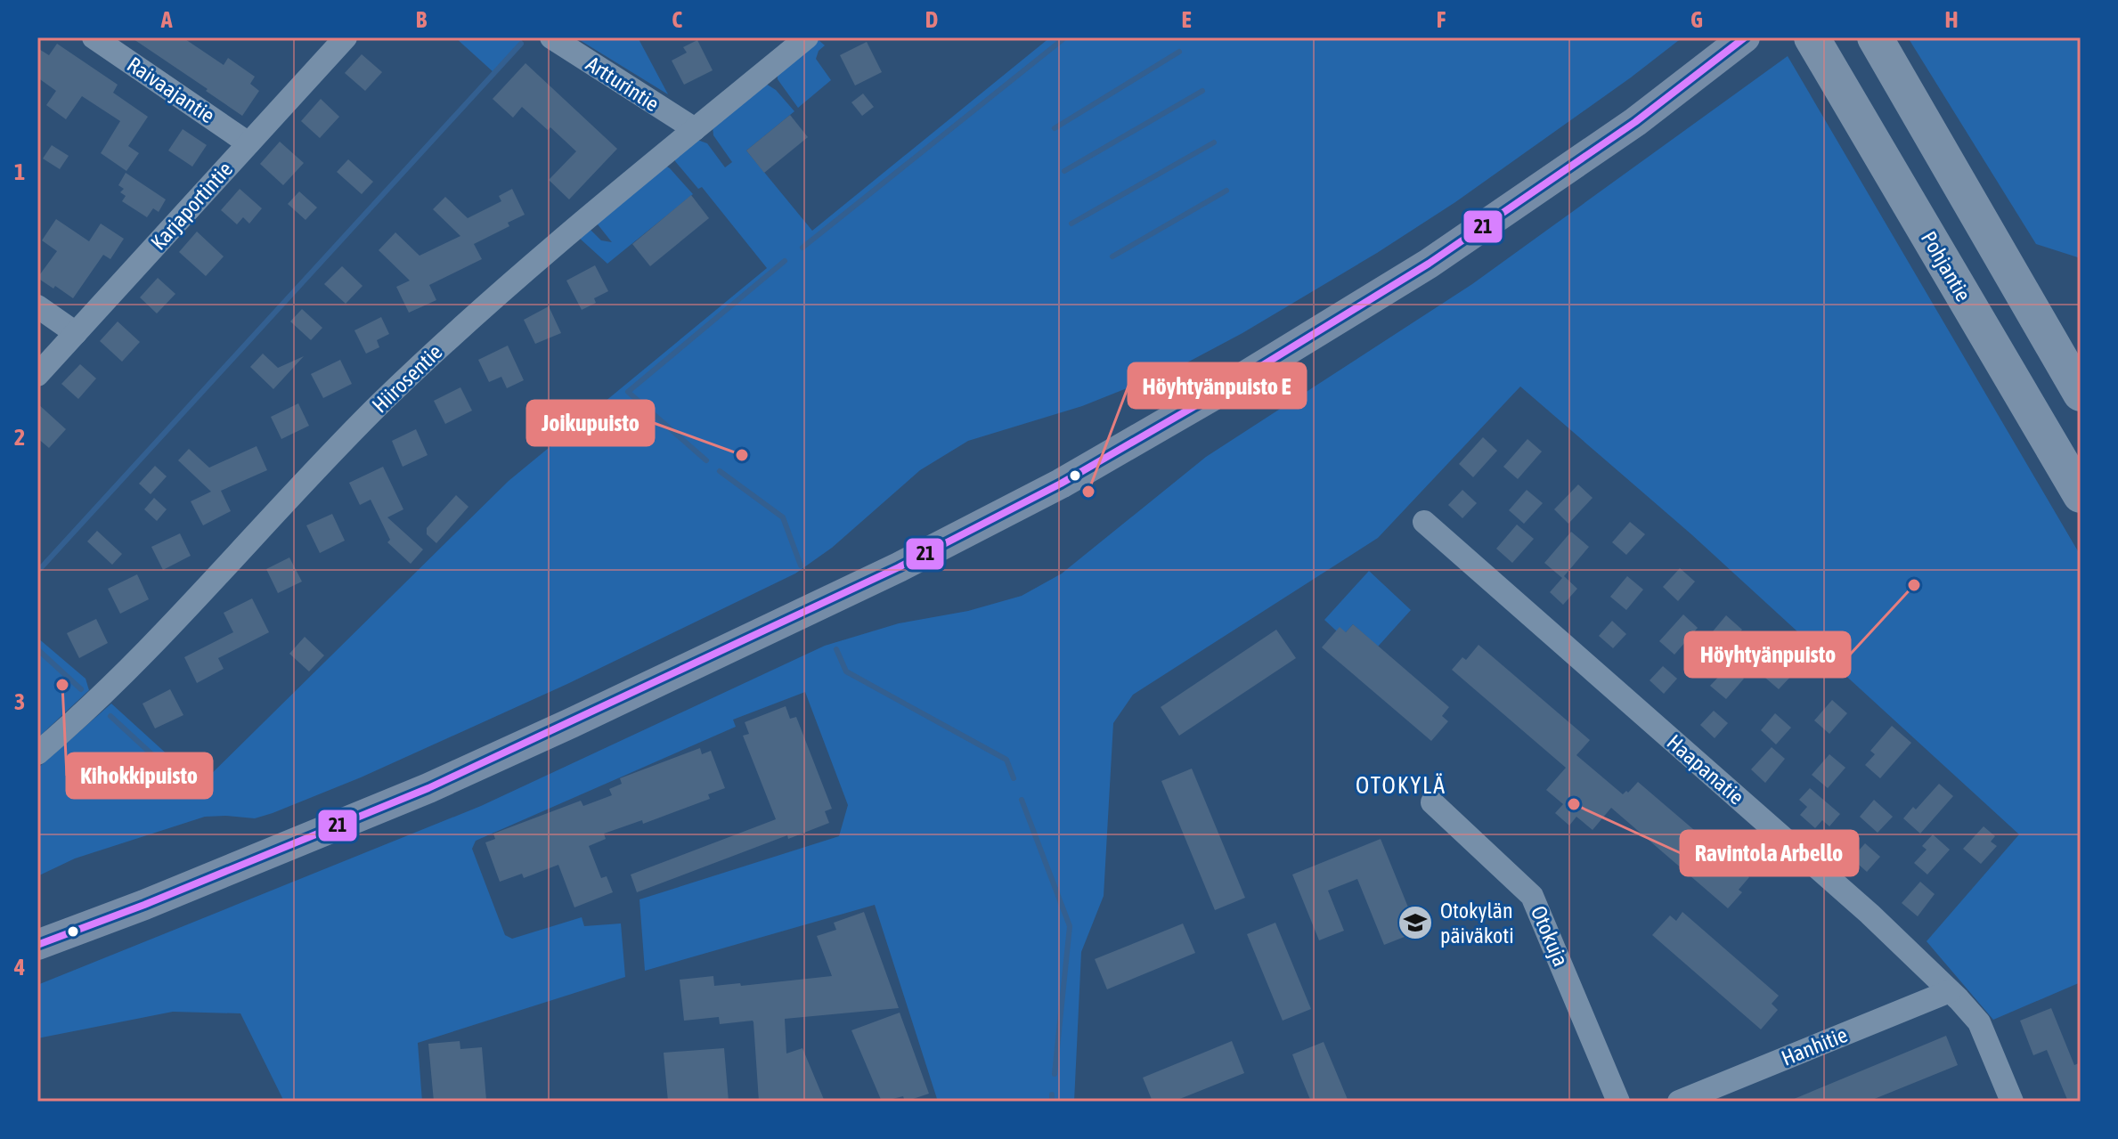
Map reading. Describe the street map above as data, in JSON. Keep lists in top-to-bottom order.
{
  "streets": {
    "highway": ["Pohjantie"],
    "street": [
      "Artturintie",
      "Raivaajantie",
      "Karjaportintie",
      "Hiirosentie",
      "Haapanatie",
      "Otokuja",
      "Hanhitie"
    ]
  },
  "crossings": [
    ["Artturintie", "Hiirosentie"],
    ["Raivaajantie", "Karjaportintie"],
    ["Haapanatie", "Hanhitie"]
  ],
  "districts": ["OTOKYLÄ"],
  "places": {
    "other": [
      "Joikupuisto",
      "Höyhtyänpuisto E",
      "Höyhtyänpuisto",
      "Kihokkipuisto",
      "Ravintola Arbello"
    ],
    "school or university": ["Otokylän päiväkoti"]
  },
  "lines": ["transit line 21"],
  "grid": {
    "columns": [
      "A",
      "B",
      "C",
      "D",
      "E",
      "F",
      "G",
      "H"
    ],
    "rows": [
      "1",
      "2",
      "3",
      "4"
    ]
  }
}
